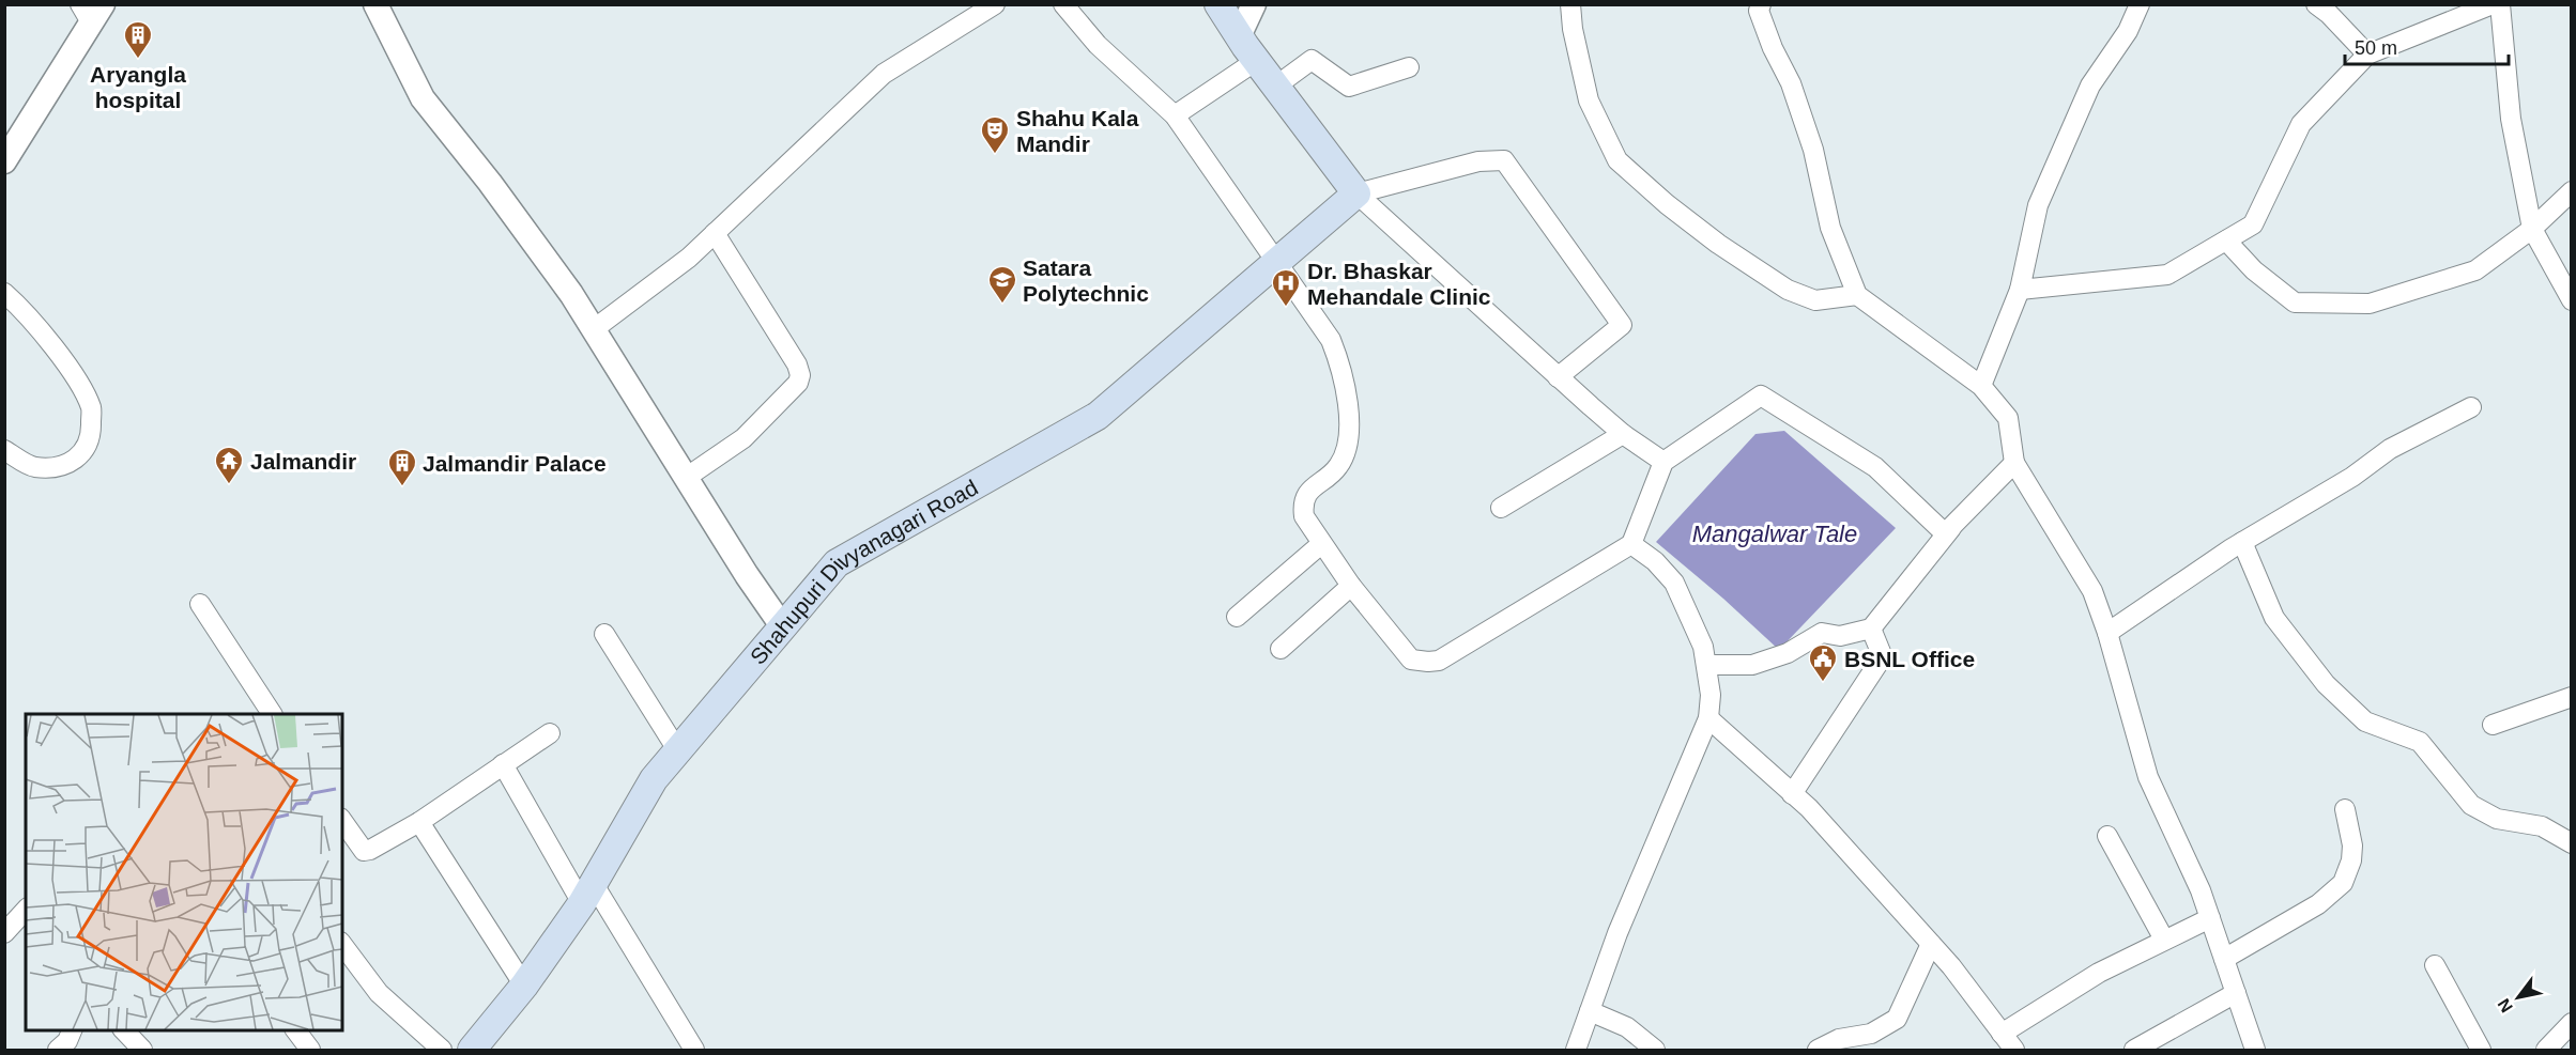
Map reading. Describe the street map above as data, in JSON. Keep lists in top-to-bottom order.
{
  "streets": {
    "main road": ["Shahupuri Divyanagari Road"]
  },
  "water": ["Mangalwar Tale"],
  "places": {
    "building": ["Aryangla hospital", "Jalmandir Palace"],
    "theatre": ["Shahu Kala Mandir"],
    "school or university": ["Satara Polytechnic"],
    "hospital": ["Dr. Bhaskar Mehandale Clinic"],
    "temple": ["Jalmandir"],
    "public building": ["BSNL Office"]
  },
  "scale_bar": "50 m",
  "north": "bottom left"
}
